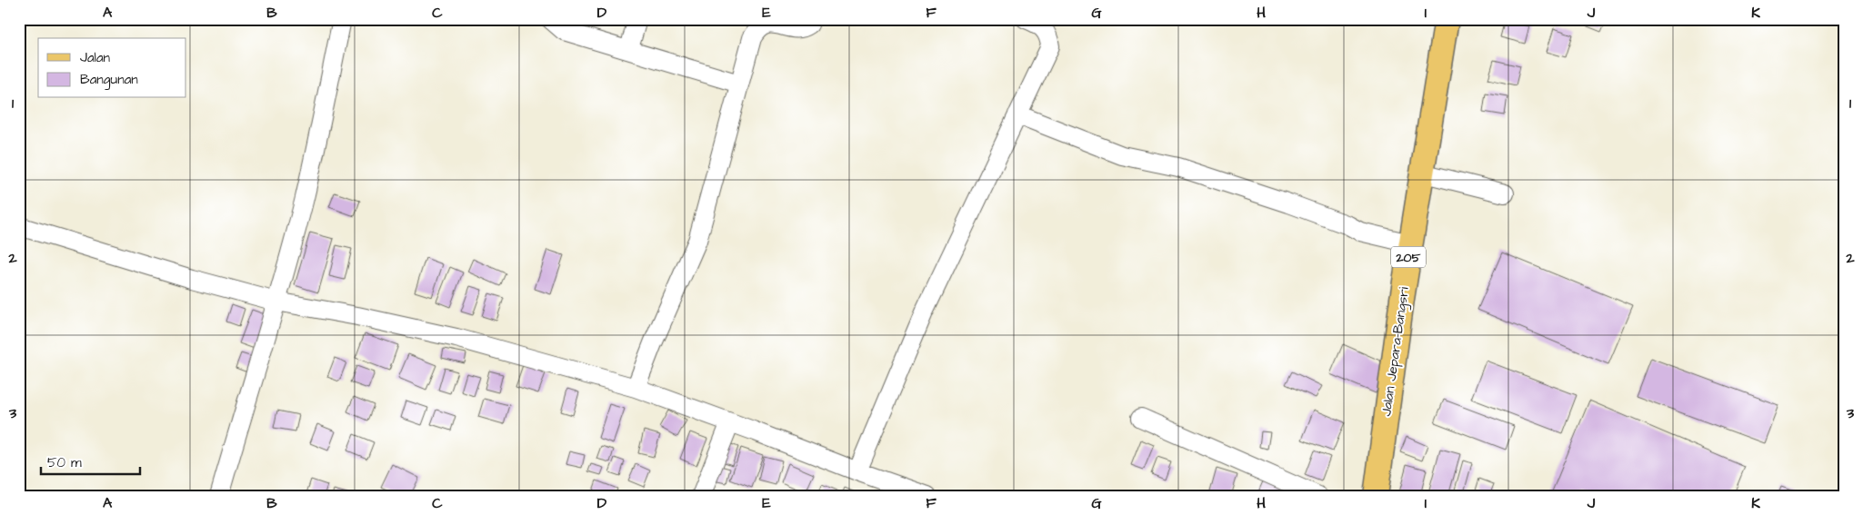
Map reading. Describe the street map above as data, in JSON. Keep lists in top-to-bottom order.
{
  "streets": {
    "main road": ["205", "Jalan Jepara-Bangsri"]
  },
  "legend": ["Jalan", "Bangunan"],
  "scale_bar": "50 m",
  "grid": {
    "columns": [
      "A",
      "B",
      "C",
      "D",
      "E",
      "F",
      "G",
      "H",
      "I",
      "J",
      "K"
    ],
    "rows": ["1", "2", "3"]
  }
}
